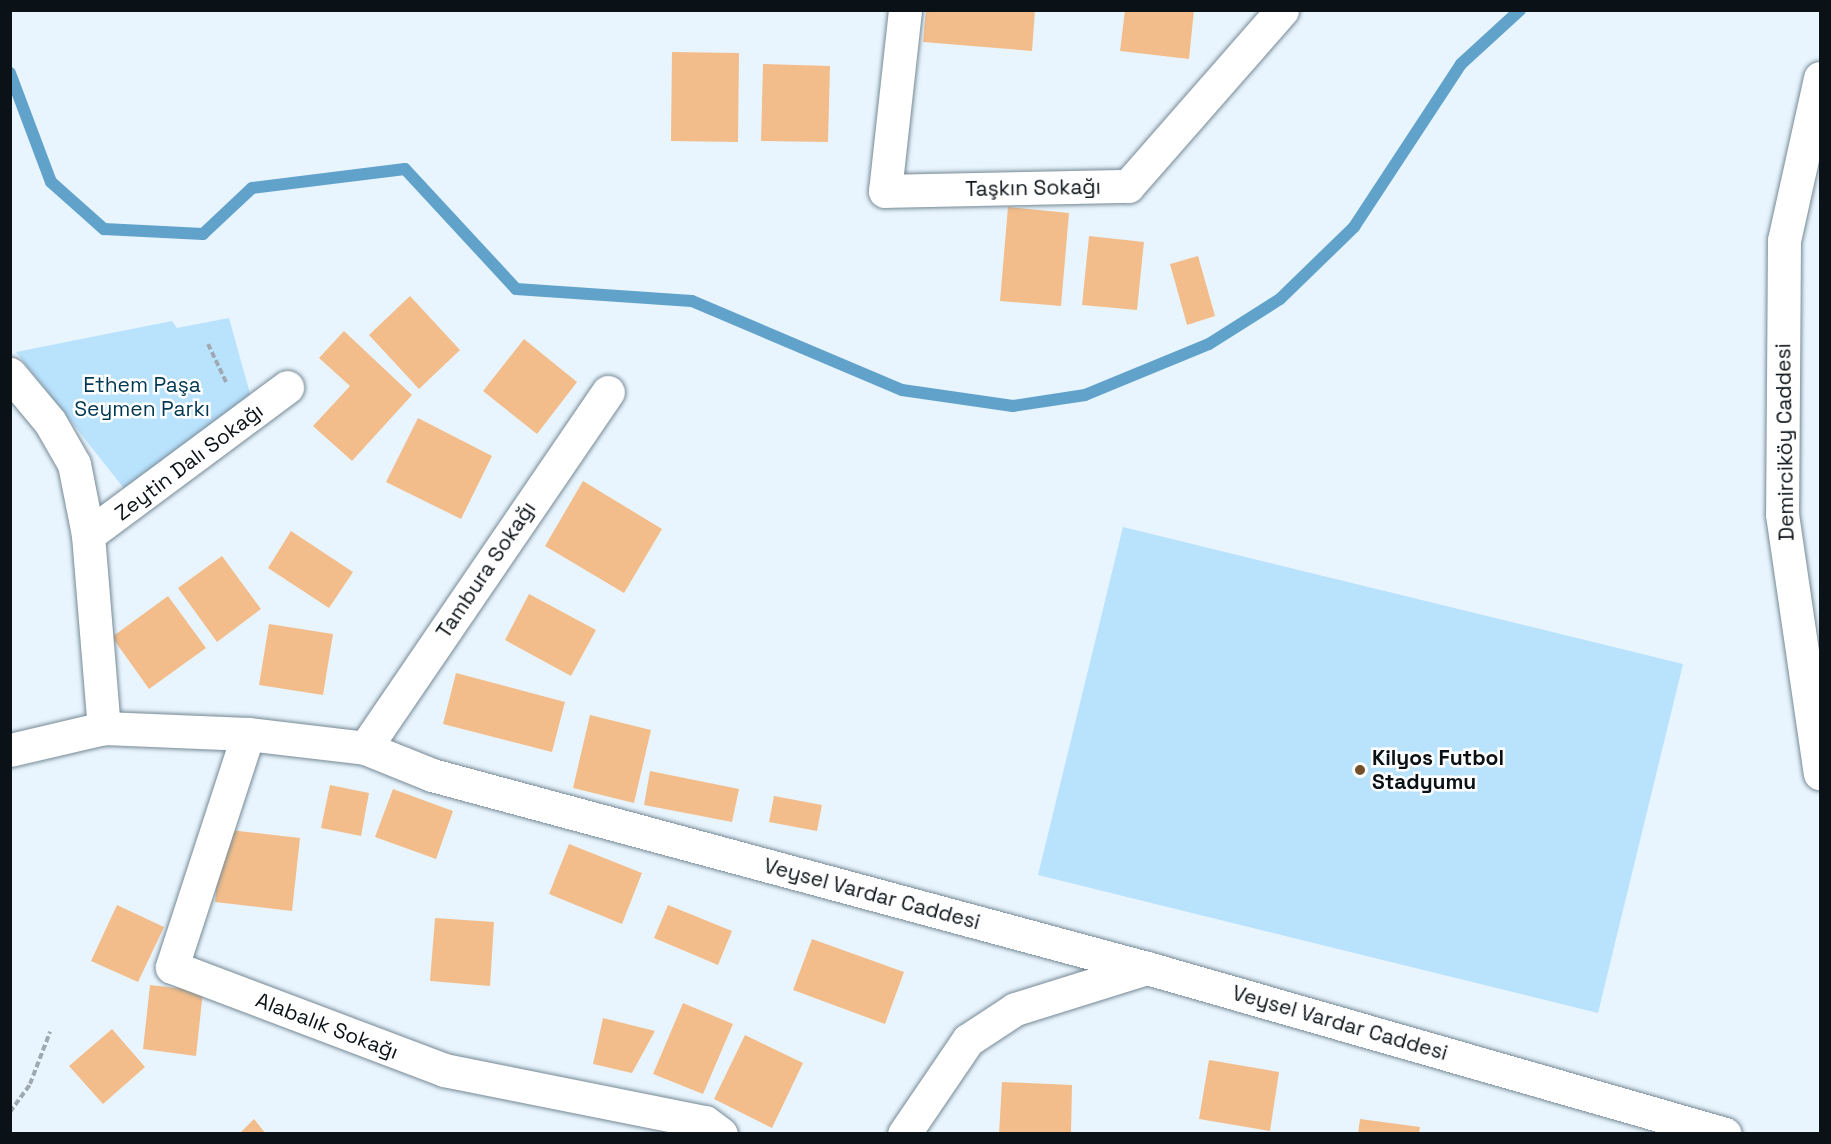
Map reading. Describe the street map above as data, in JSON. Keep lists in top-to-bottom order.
{
  "streets": {
    "street": [
      "Taşkın Sokağı",
      "Demirciköy Caddesi",
      "Zeytin Dalı Sokağı",
      "Tambura Sokağı",
      "Veysel Vardar Caddesi",
      "Alabalık Sokağı"
    ]
  },
  "crossings": [
    ["Tambura Sokağı", "Veysel Vardar Caddesi"],
    ["Veysel Vardar Caddesi", "Alabalık Sokağı"]
  ],
  "parks": ["Ethem Paşa Seymen Parkı"],
  "places": ["Kilyos Futbol Stadyumu"]
}
